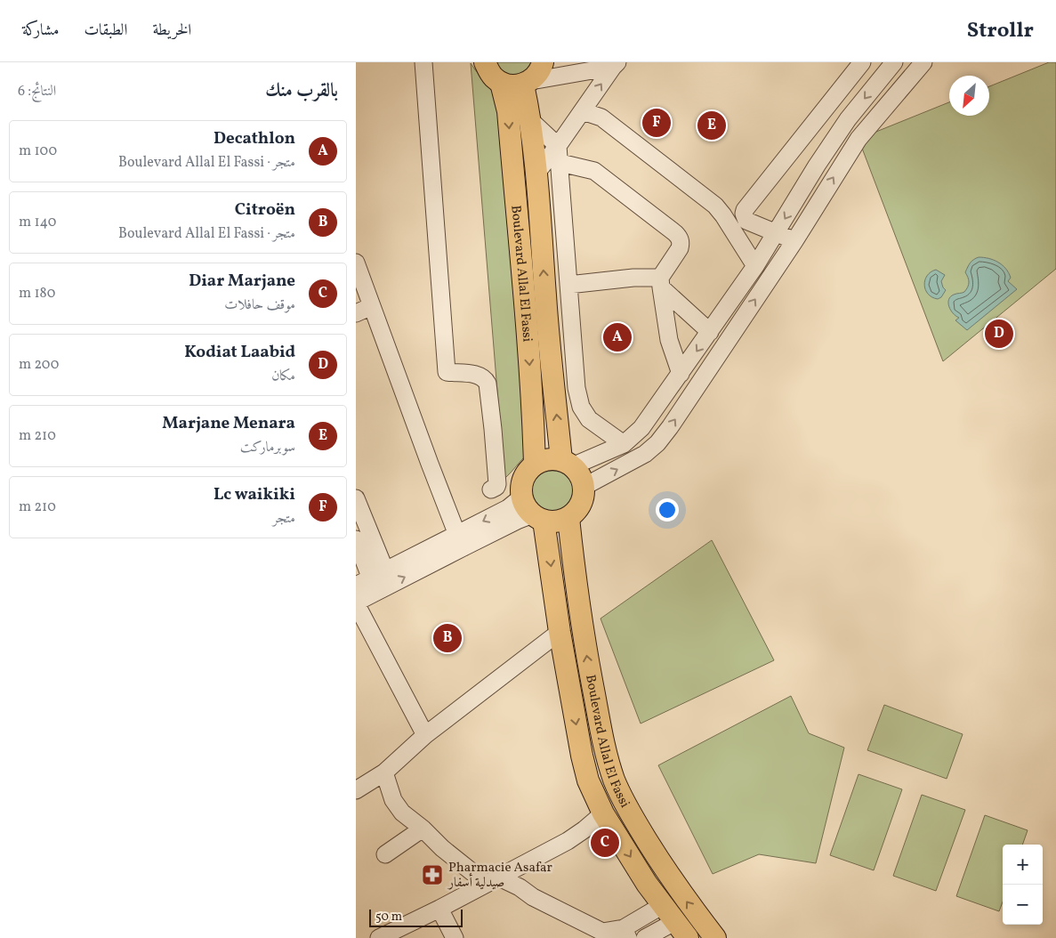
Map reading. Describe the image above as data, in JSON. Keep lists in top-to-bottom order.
{
  "streets": {
    "main road": ["Boulevard Allal El Fassi"]
  },
  "places": {
    "pharmacy": ["Pharmacie Asafar صيدلية أسفار"]
  },
  "scale_bar": "50 m",
  "north": "bottom left",
  "page": {
    "header": "Strollr",
    "nav": ["الخريطة", "الطبقات", "مشاركة"],
    "heading": ["بالقرب منك", "النتائج: 6"],
    "pins": [
      "F",
      "E",
      "D",
      "A",
      "B",
      "C"
    ],
    "list": [
      {
        "mark": "A",
        "name": "Decathlon",
        "note": "متجر · Boulevard Allal El Fassi",
        "value": "100 m"
      },
      {
        "mark": "B",
        "name": "Citroën",
        "note": "متجر · Boulevard Allal El Fassi",
        "value": "140 m"
      },
      {
        "mark": "C",
        "name": "Diar Marjane",
        "note": "موقف حافلات",
        "value": "180 m"
      },
      {
        "mark": "D",
        "name": "Kodiat Laabid",
        "note": "مكان",
        "value": "200 m"
      },
      {
        "mark": "E",
        "name": "Marjane Menara",
        "note": "سوبرماركت",
        "value": "210 m"
      },
      {
        "mark": "F",
        "name": "Lc waikiki",
        "note": "متجر",
        "value": "210 m"
      }
    ],
    "map_buttons": ["+", "−"],
    "scale": "50 m"
  }
}
